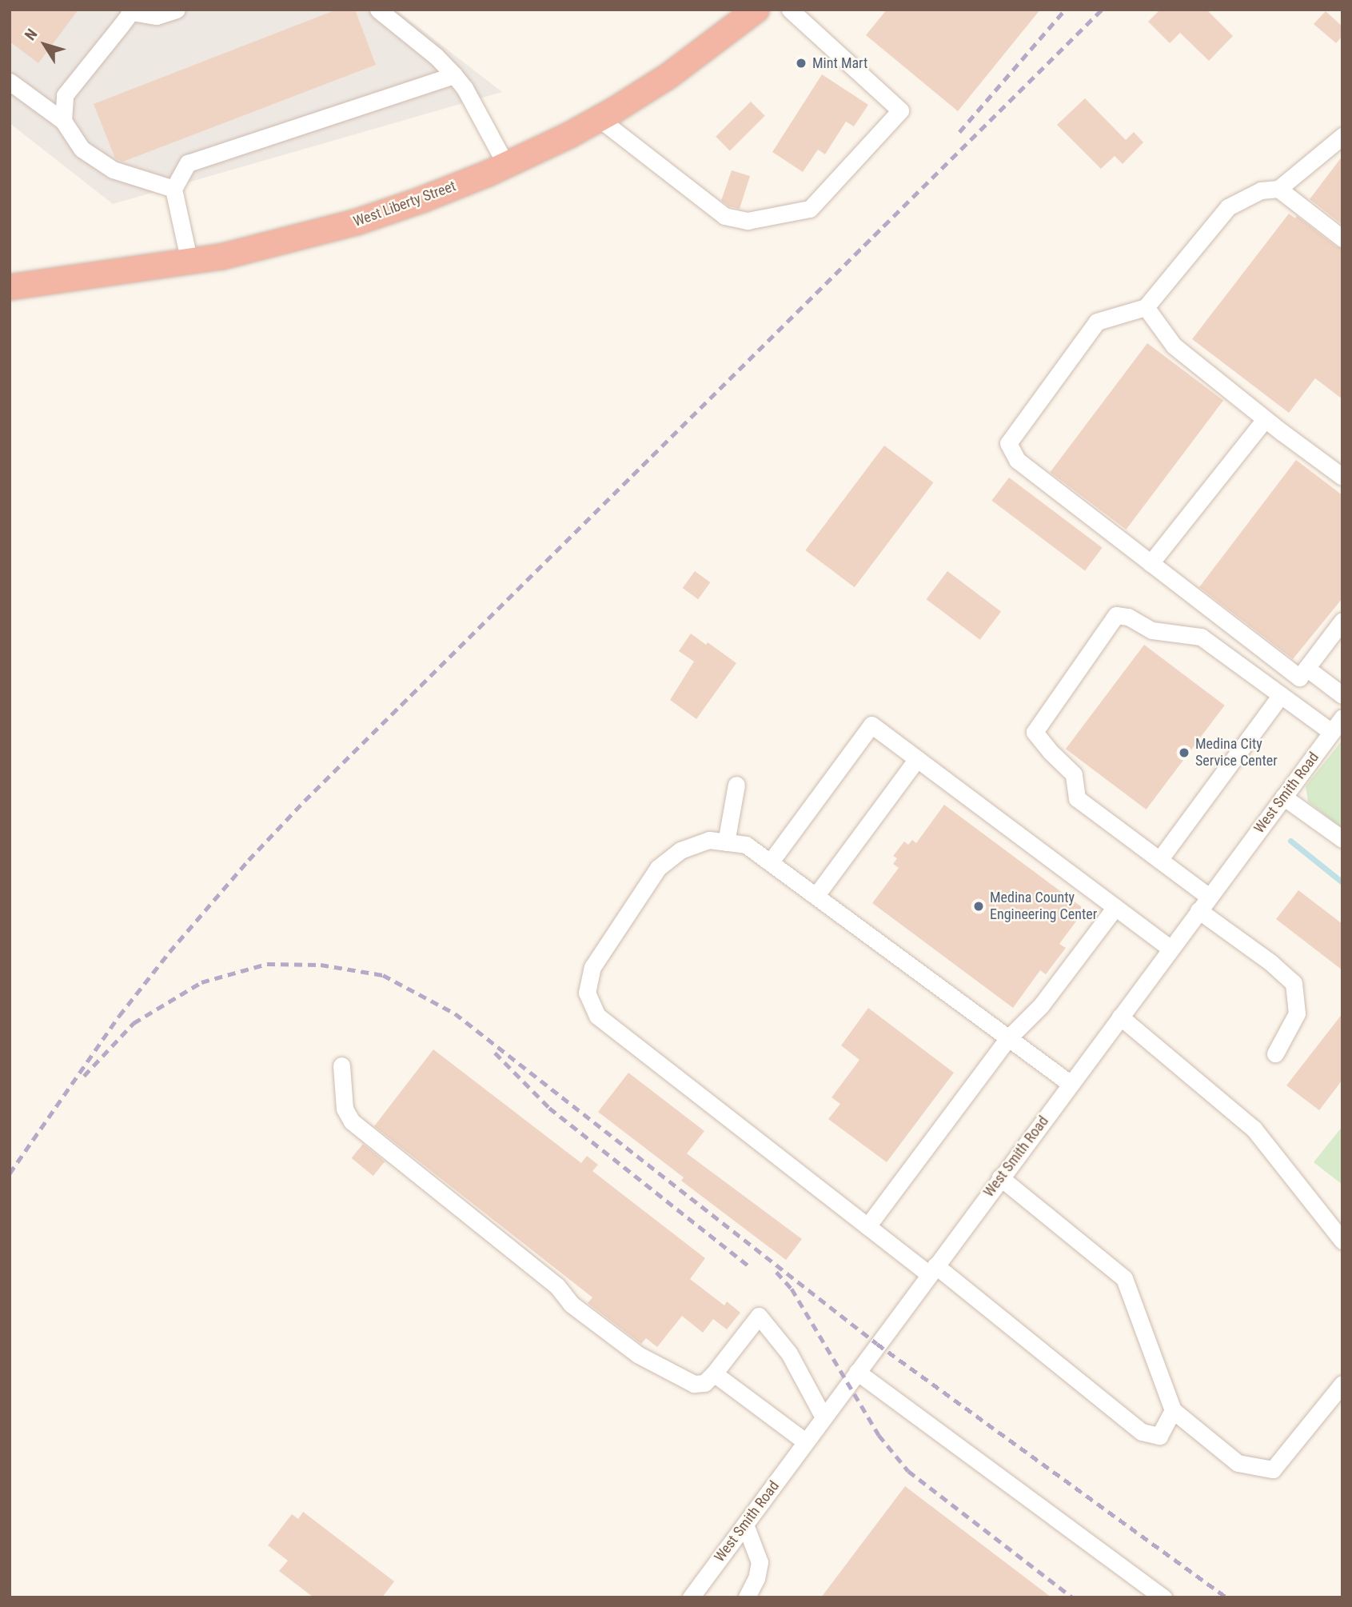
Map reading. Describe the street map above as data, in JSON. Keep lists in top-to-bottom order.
{
  "streets": {
    "highway": ["West Liberty Street"],
    "street": ["West Smith Road"]
  },
  "places": ["Mint Mart", "Medina City Service Center", "Medina County Engineering Center"],
  "north": "top left"
}
